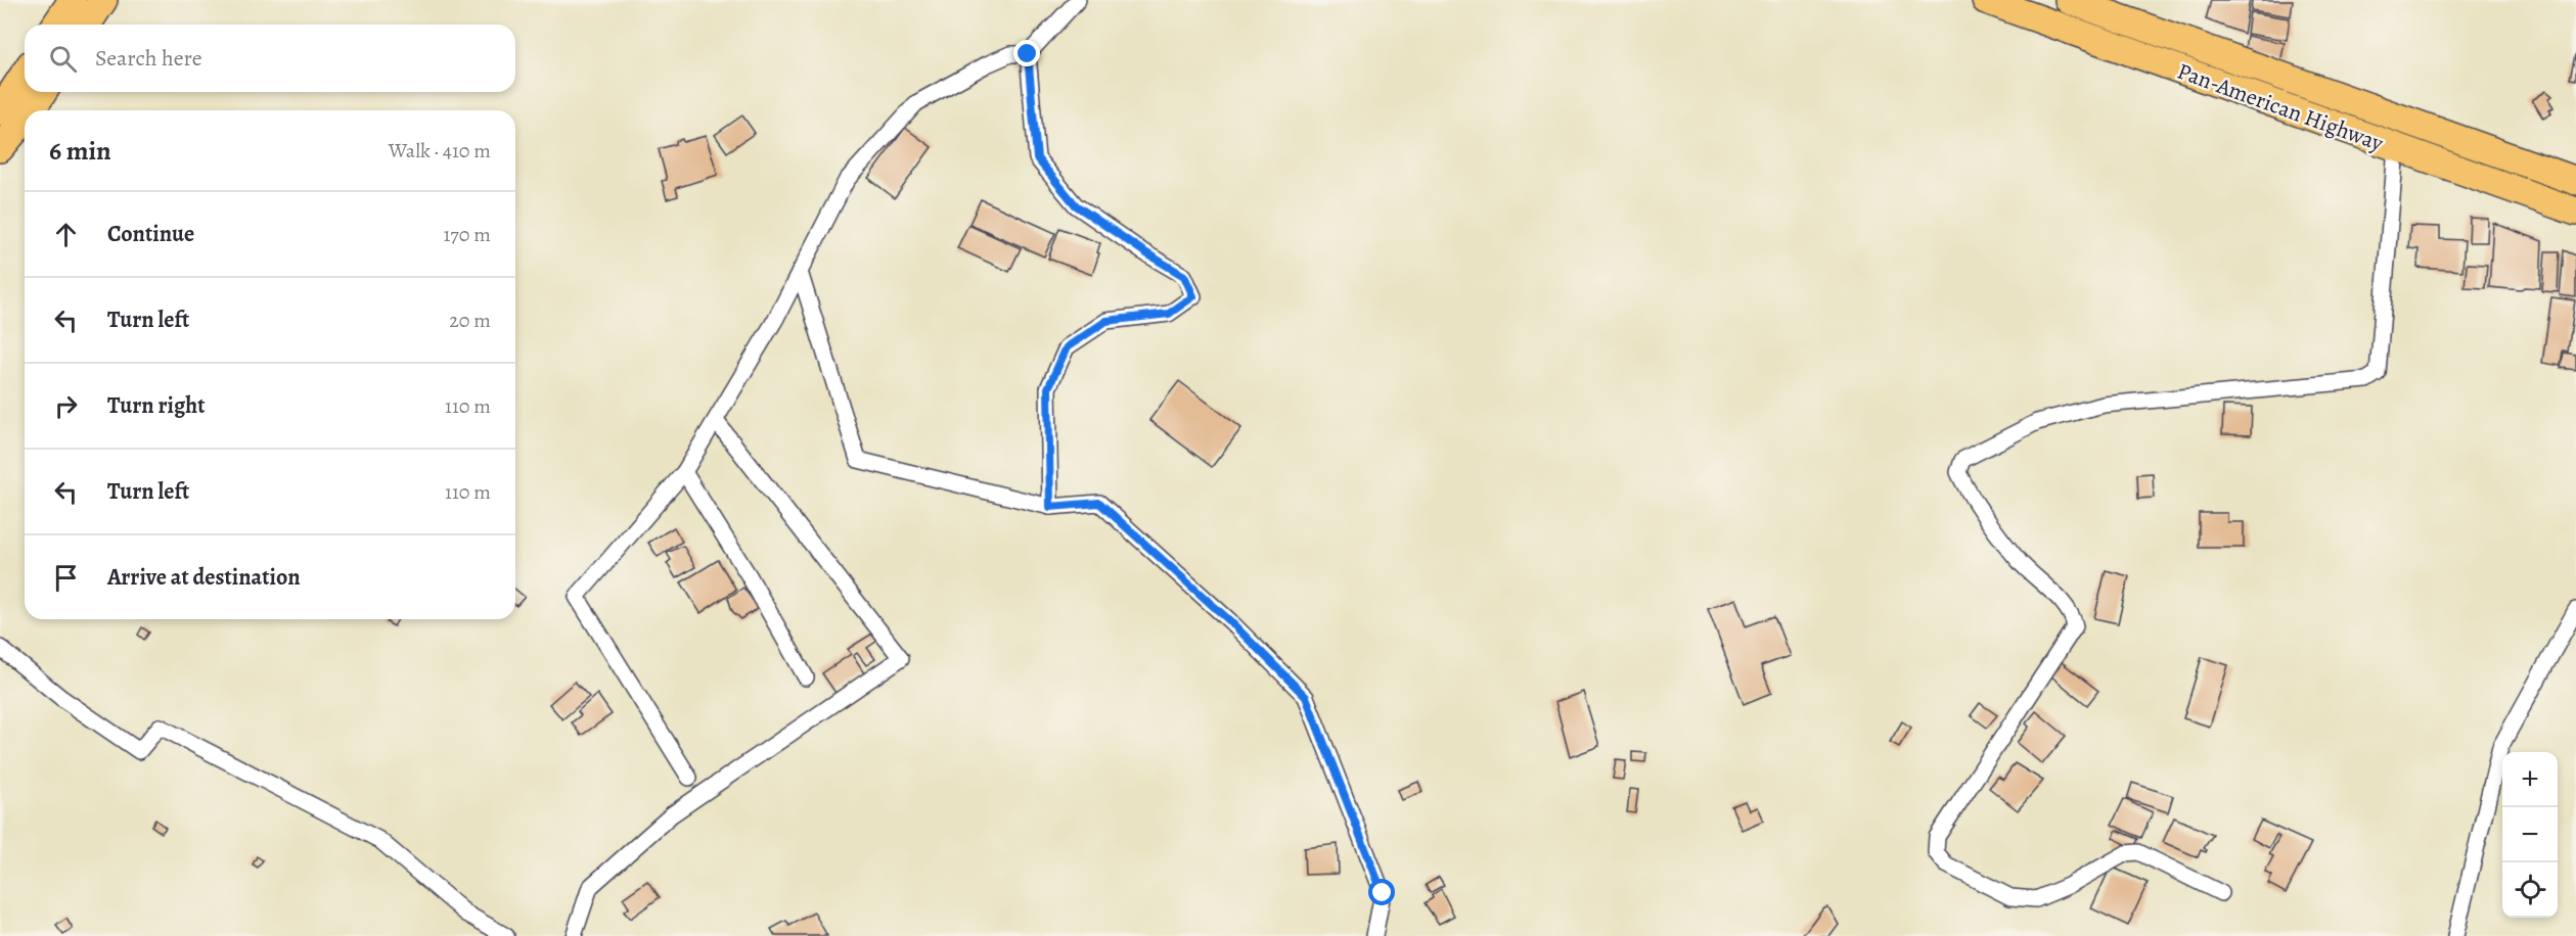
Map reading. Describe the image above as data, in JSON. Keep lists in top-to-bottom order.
{
  "streets": {
    "highway": ["Pan-American Highway"]
  },
  "page": {
    "search": "Search here",
    "heading": ["6 min", "Walk · 410 m"],
    "list": [
      ["Continue", "170 m"],
      ["Turn left", "20 m"],
      ["Turn right", "110 m"],
      ["Turn left", "110 m"],
      "Arrive at destination"
    ],
    "map_buttons": ["+", "−"]
  }
}
